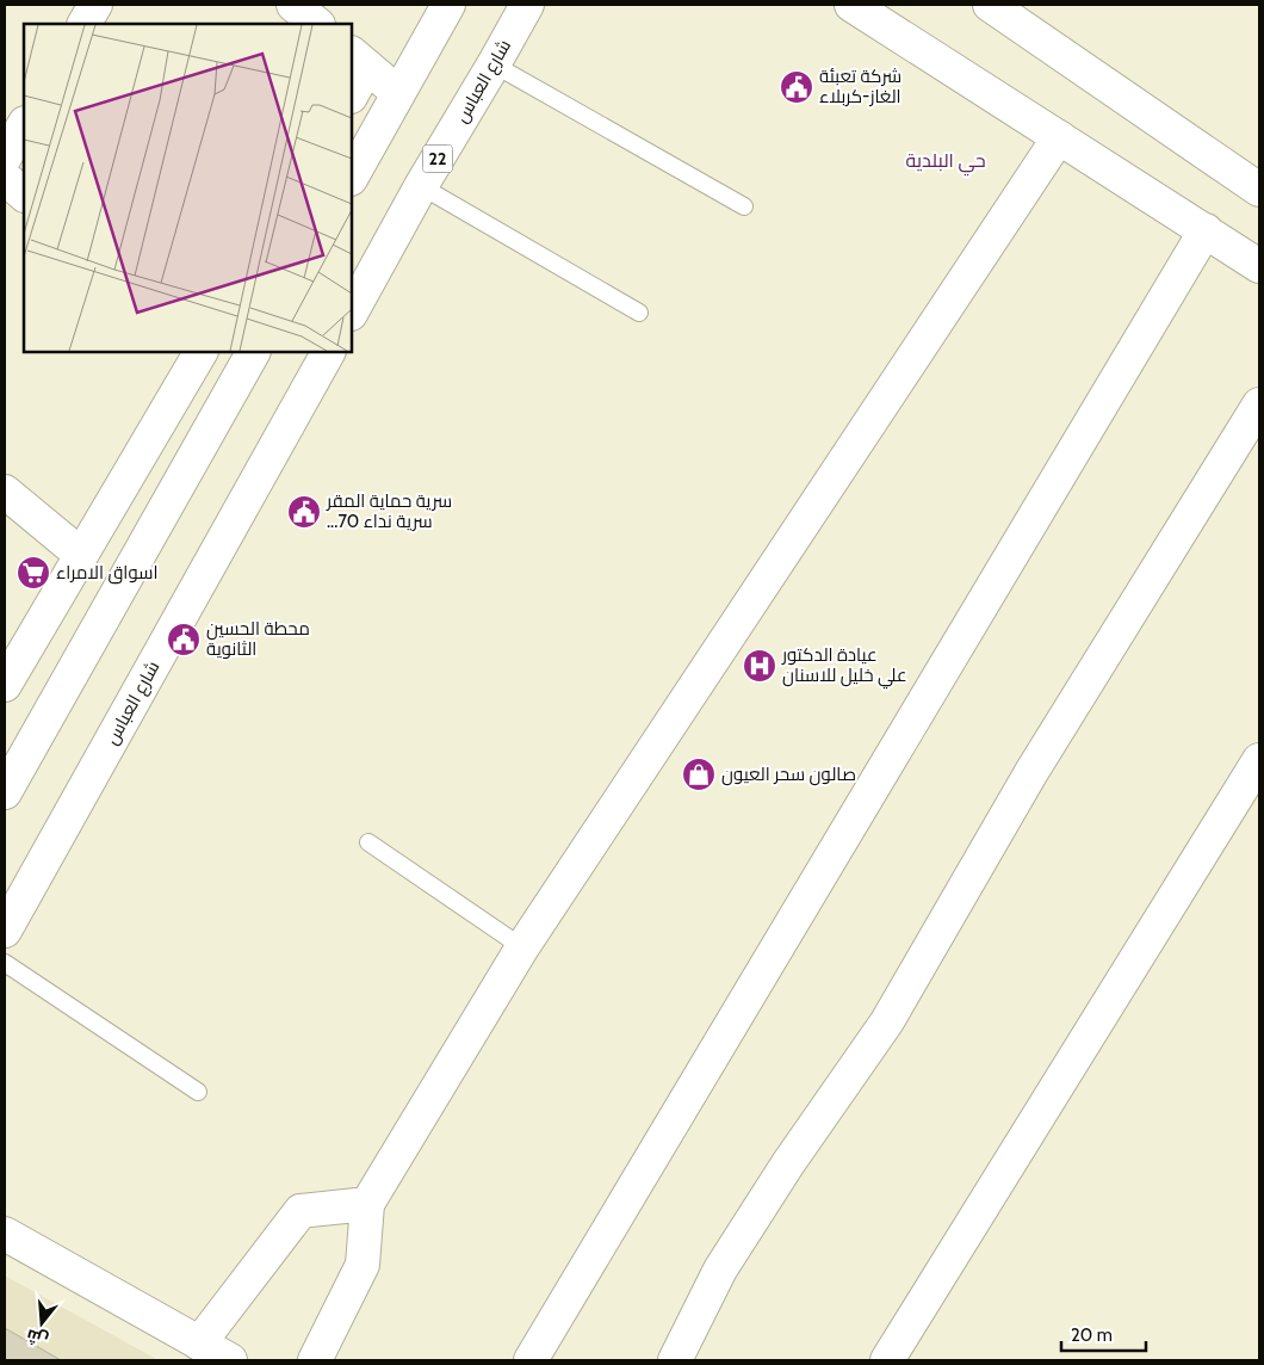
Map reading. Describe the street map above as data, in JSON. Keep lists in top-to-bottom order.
{
  "streets": {
    "street": ["شارع العباس", "22"]
  },
  "districts": ["حي البلدية"],
  "places": {
    "public building": ["شركة تعبئة الغاز-كربلاء", "سرية حماية المقر ...سرية نداء 70", "محطة الحسين الثانوية"],
    "supermarket": ["اسواق الامراء"],
    "hospital": ["عيادة الدكتور علي خليل للاسنان"],
    "shop": ["صالون سحر العيون"]
  },
  "scale_bar": "20 m",
  "north": "bottom"
}
